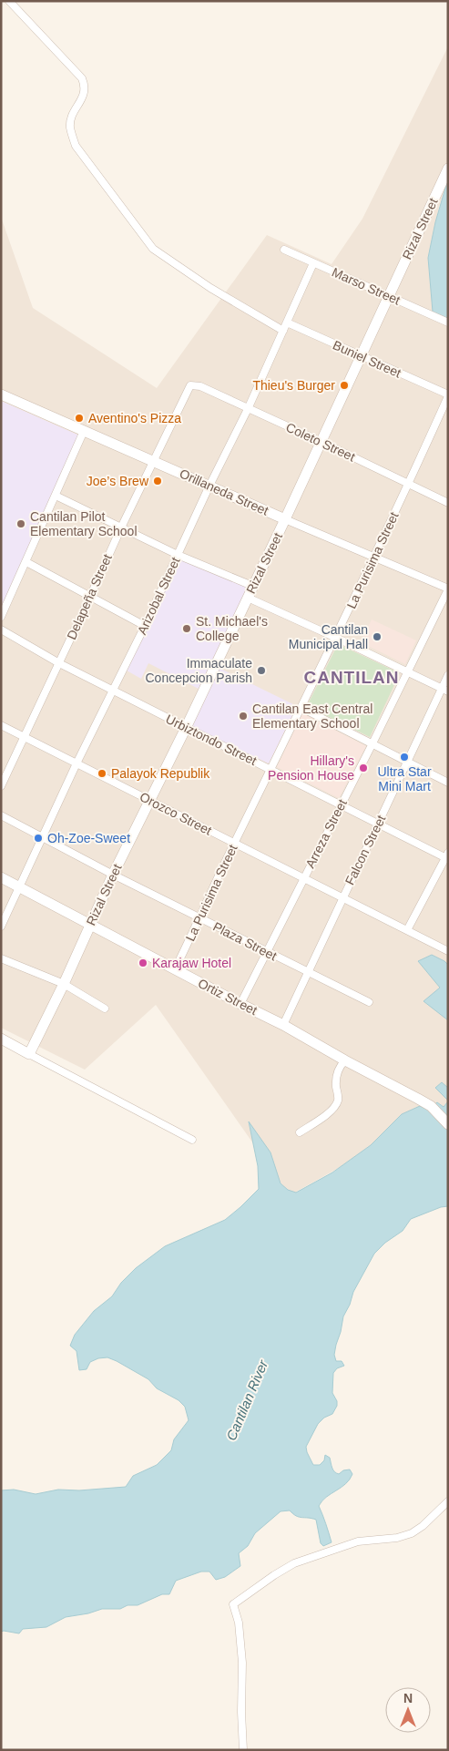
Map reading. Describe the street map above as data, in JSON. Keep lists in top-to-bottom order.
{
  "streets": {
    "street": [
      "Rizal Street",
      "Marso Street",
      "Buniel Street",
      "Coleto Street",
      "Orillaneda Street",
      "La Purisima Street",
      "Arizobal Street",
      "Delapeña Street",
      "Urbiztondo Street",
      "Orozco Street",
      "Arreza Street",
      "Falcon Street",
      "Plaza Street",
      "Ortiz Street"
    ]
  },
  "crossings": [
    ["Rizal Street", "Marso Street"],
    ["Rizal Street", "Buniel Street"],
    ["Rizal Street", "Coleto Street"],
    ["Rizal Street", "Orillaneda Street"],
    ["Rizal Street", "Urbiztondo Street"],
    ["Rizal Street", "Orozco Street"],
    ["Rizal Street", "Plaza Street"],
    ["Rizal Street", "Ortiz Street"],
    ["Marso Street", "Arizobal Street"],
    ["Buniel Street", "La Purisima Street"],
    ["Buniel Street", "Arizobal Street"],
    ["Coleto Street", "La Purisima Street"],
    ["Coleto Street", "Arizobal Street"],
    ["Coleto Street", "Delapeña Street"],
    ["Orillaneda Street", "La Purisima Street"],
    ["Orillaneda Street", "Arizobal Street"],
    ["Orillaneda Street", "Delapeña Street"],
    ["Orillaneda Street", "Arreza Street"],
    ["La Purisima Street", "Urbiztondo Street"],
    ["La Purisima Street", "Orozco Street"],
    ["La Purisima Street", "Plaza Street"],
    ["La Purisima Street", "Ortiz Street"],
    ["Arizobal Street", "Urbiztondo Street"],
    ["Arizobal Street", "Orozco Street"],
    ["Arizobal Street", "Plaza Street"],
    ["Arizobal Street", "Ortiz Street"],
    ["Delapeña Street", "Urbiztondo Street"],
    ["Delapeña Street", "Orozco Street"],
    ["Urbiztondo Street", "Arreza Street"],
    ["Urbiztondo Street", "Falcon Street"],
    ["Orozco Street", "Arreza Street"],
    ["Orozco Street", "Falcon Street"],
    ["Arreza Street", "Plaza Street"],
    ["Arreza Street", "Ortiz Street"],
    ["Falcon Street", "Plaza Street"],
    ["Falcon Street", "Ortiz Street"]
  ],
  "districts": ["CANTILAN"],
  "water": ["Cantilan River"],
  "places": [
    "Thieu's Burger",
    "Aventino's Pizza",
    "Joe’s Brew",
    "Cantilan Pilot Elementary School",
    "St. Michael's College",
    "Cantilan Municipal Hall",
    "Immaculate Concepcion Parish",
    "Cantilan East Central Elementary School",
    "Ultra Star Mini Mart",
    "Hillary's Pension House",
    "Palayok Republik",
    "Oh-Zoe-Sweet",
    "Karajaw Hotel"
  ],
  "north": "top"
}
